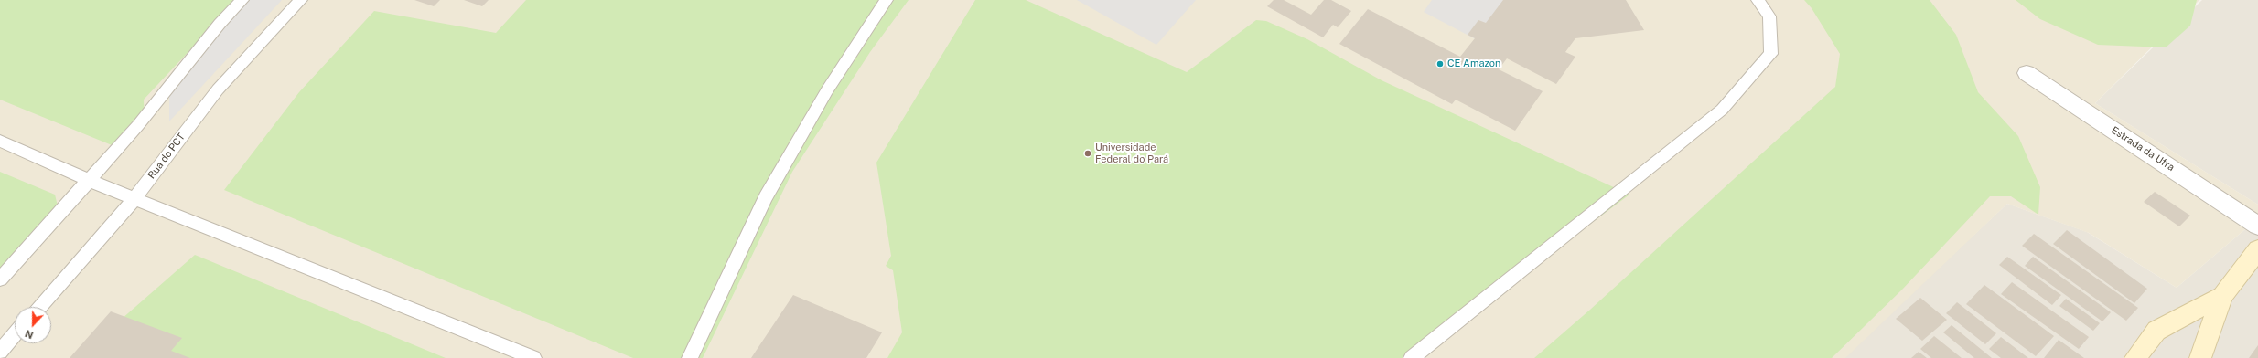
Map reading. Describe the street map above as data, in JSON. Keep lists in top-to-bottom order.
{
  "streets": {
    "street": ["Estrada da Ufra"],
    "lane": ["Rua do PCT"]
  },
  "places": ["CE Amazon", "Universidade Federal do Pará"],
  "north": "bottom"
}
